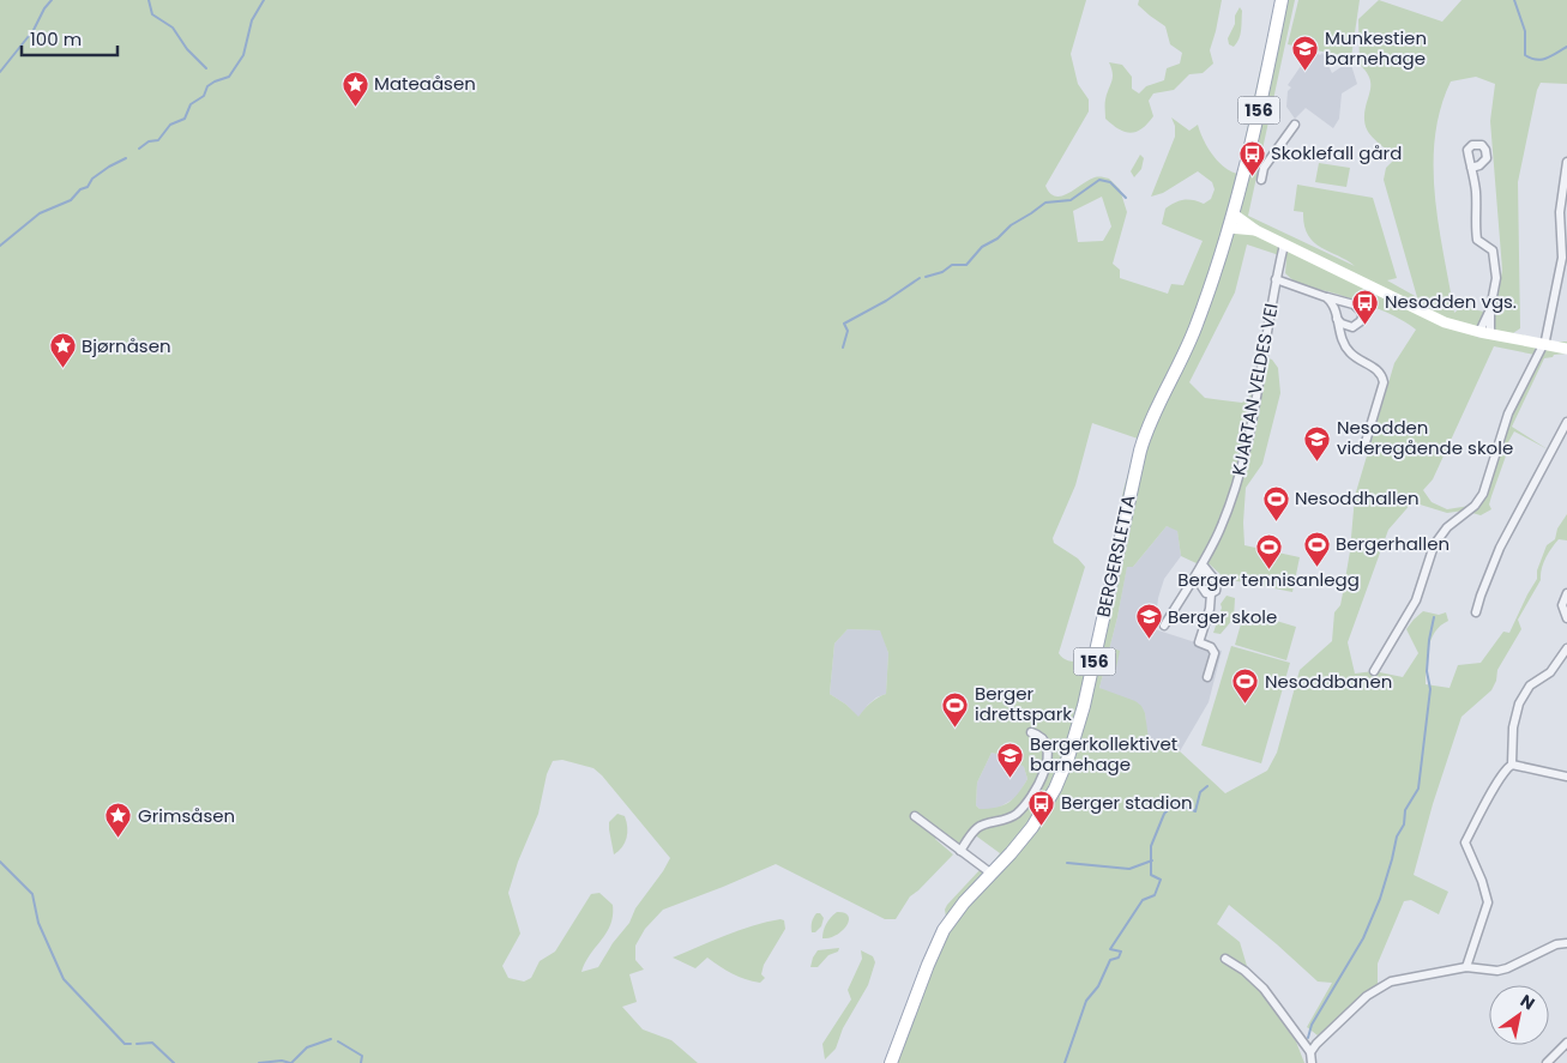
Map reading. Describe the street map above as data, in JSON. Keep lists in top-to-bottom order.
{
  "streets": {
    "main road": ["156", "BERGERSLETTA"],
    "street": ["KJARTAN VELDES VEI"]
  },
  "crossings": [
    ["156", "BERGERSLETTA"]
  ],
  "places": {
    "school or university": [
      "Munkestien barnehage",
      "Nesodden videregående skole",
      "Berger skole",
      "Bergerkollektivet barnehage"
    ],
    "place": ["Mateaåsen", "Bjørnåsen", "Grimsåsen"],
    "bus stop": ["Skoklefall gård", "Nesodden vgs.", "Berger stadion"],
    "sports": [
      "Nesoddhallen",
      "Bergerhallen",
      "Berger tennisanlegg",
      "Nesoddbanen",
      "Berger idrettspark"
    ]
  },
  "scale_bar": "100 m",
  "north": "top right"
}
